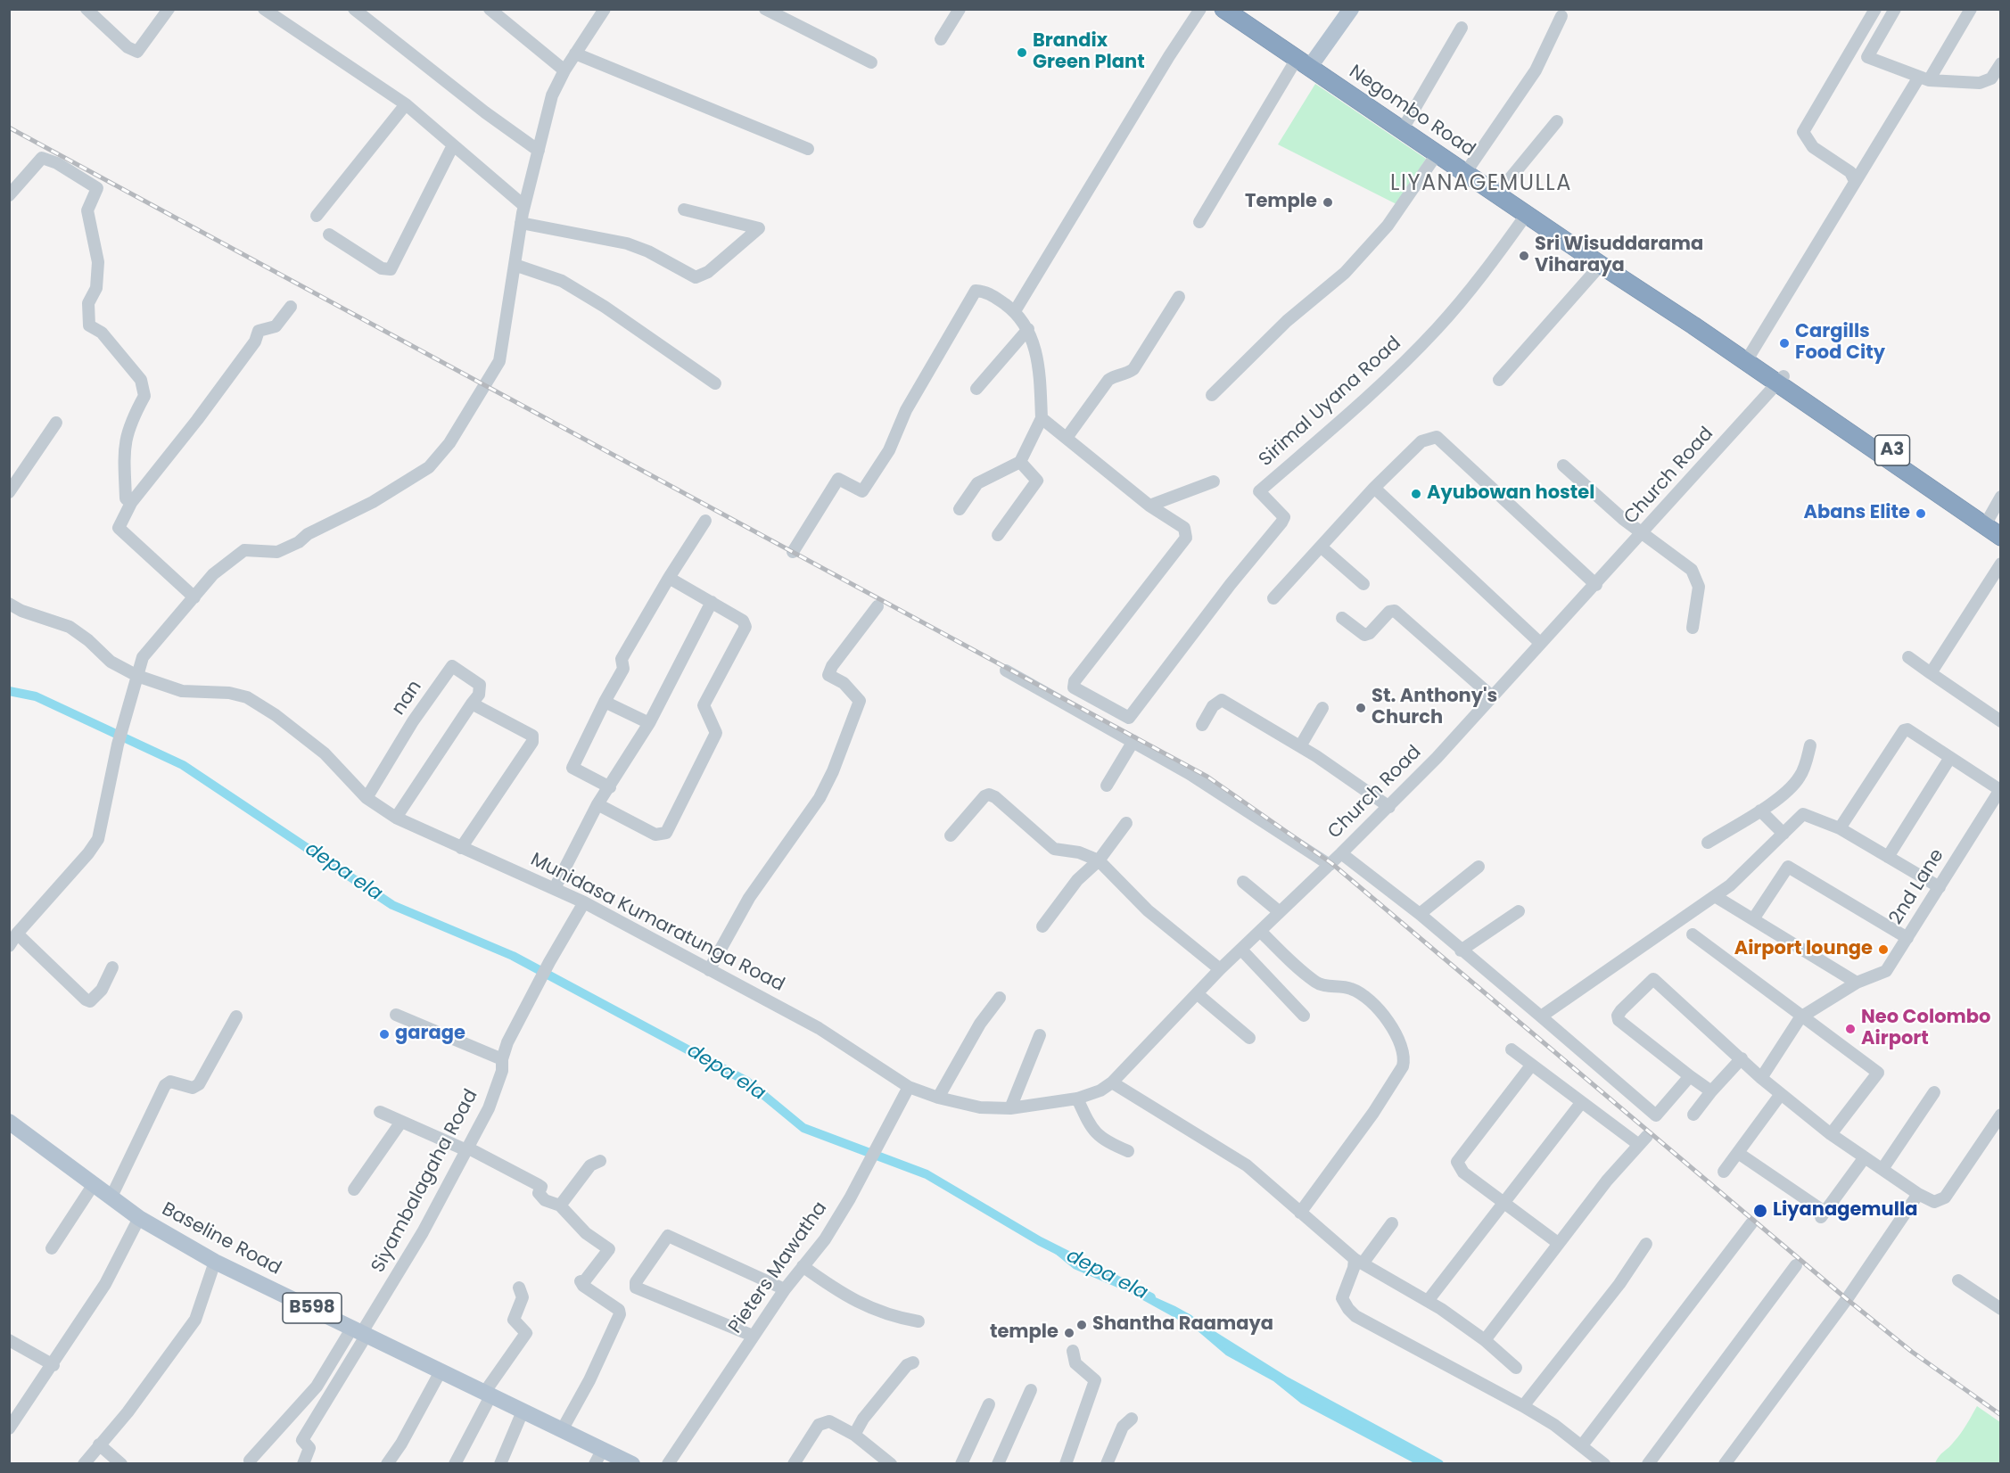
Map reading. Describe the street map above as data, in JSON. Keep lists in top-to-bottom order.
{
  "streets": {
    "highway": ["Negombo Road", "A3"],
    "main road": ["Baseline Road", "B598"],
    "street": [
      "Sirimal Uyana Road",
      "Church Road",
      "nan",
      "2nd Lane",
      "Munidasa Kumaratunga Road",
      "Siyambalagaha Road",
      "Pieters Mawatha"
    ]
  },
  "crossings": [
    ["Negombo Road", "Sirimal Uyana Road"],
    ["Negombo Road", "Church Road"],
    ["Church Road", "Munidasa Kumaratunga Road"],
    ["nan", "Munidasa Kumaratunga Road"],
    ["Munidasa Kumaratunga Road", "Siyambalagaha Road"],
    ["Munidasa Kumaratunga Road", "Pieters Mawatha"],
    ["Siyambalagaha Road", "Baseline Road"]
  ],
  "districts": ["LIYANAGEMULLA"],
  "water": ["depa ela"],
  "places": [
    "Brandix Green Plant",
    "Temple",
    "Sri Wisuddarama Viharaya",
    "Cargills Food City",
    "Ayubowan hostel",
    "Abans Elite",
    "St. Anthony's Church",
    "Airport lounge",
    "Neo Colombo Airport",
    "garage",
    "Liyanagemulla",
    "Shantha Raamaya",
    "temple"
  ]
}
